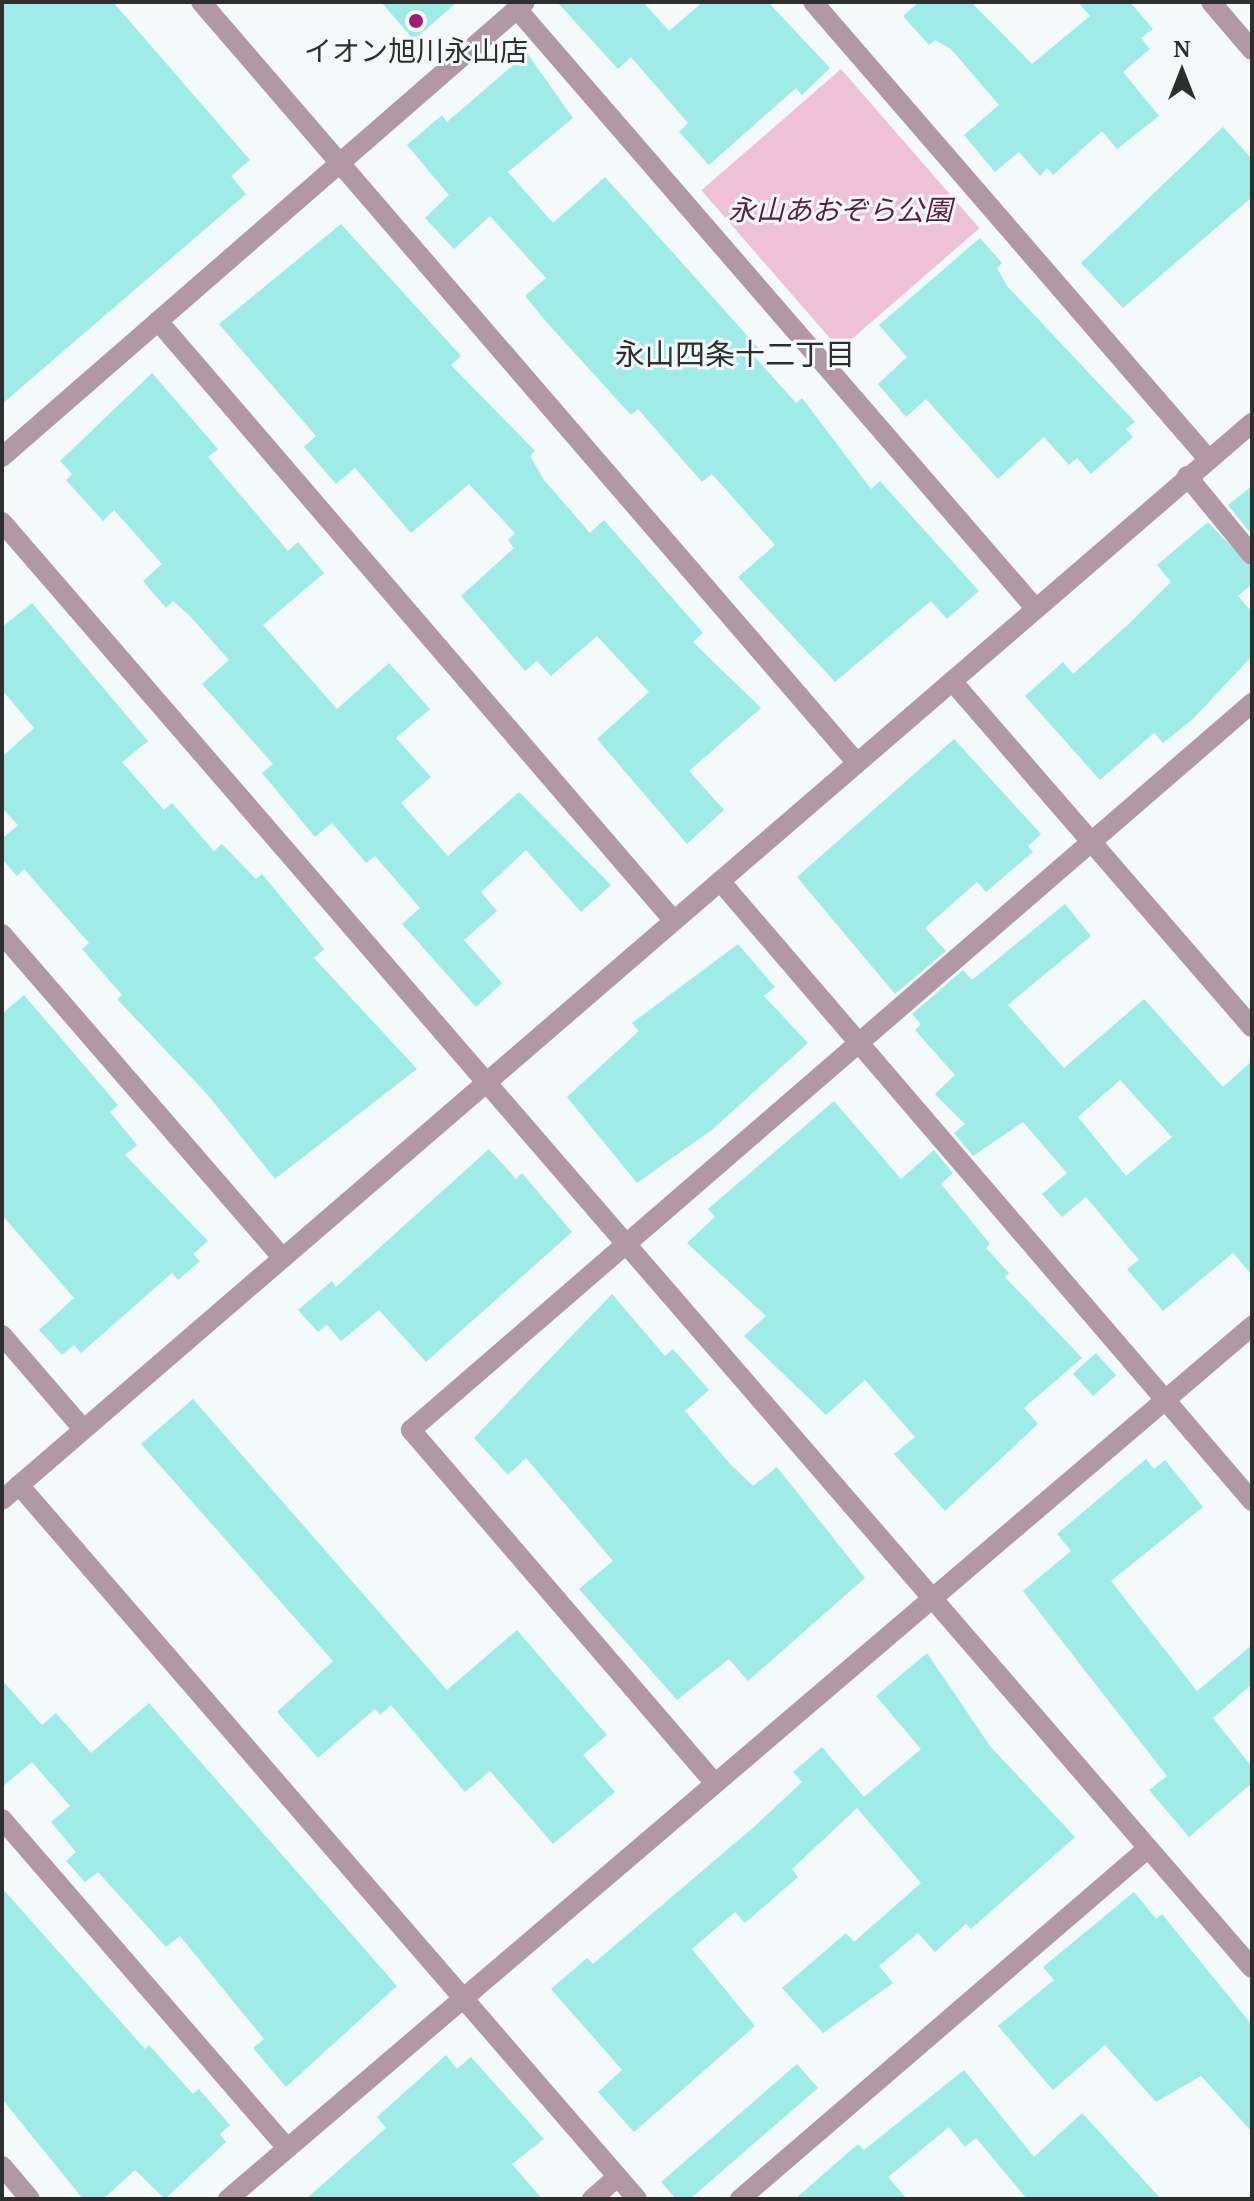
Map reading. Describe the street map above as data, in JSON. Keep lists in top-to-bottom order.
{
  "districts": ["永山四条十二丁目"],
  "parks": ["永山あおぞら公園"],
  "places": ["イオン旭川永山店"],
  "north": "top"
}
